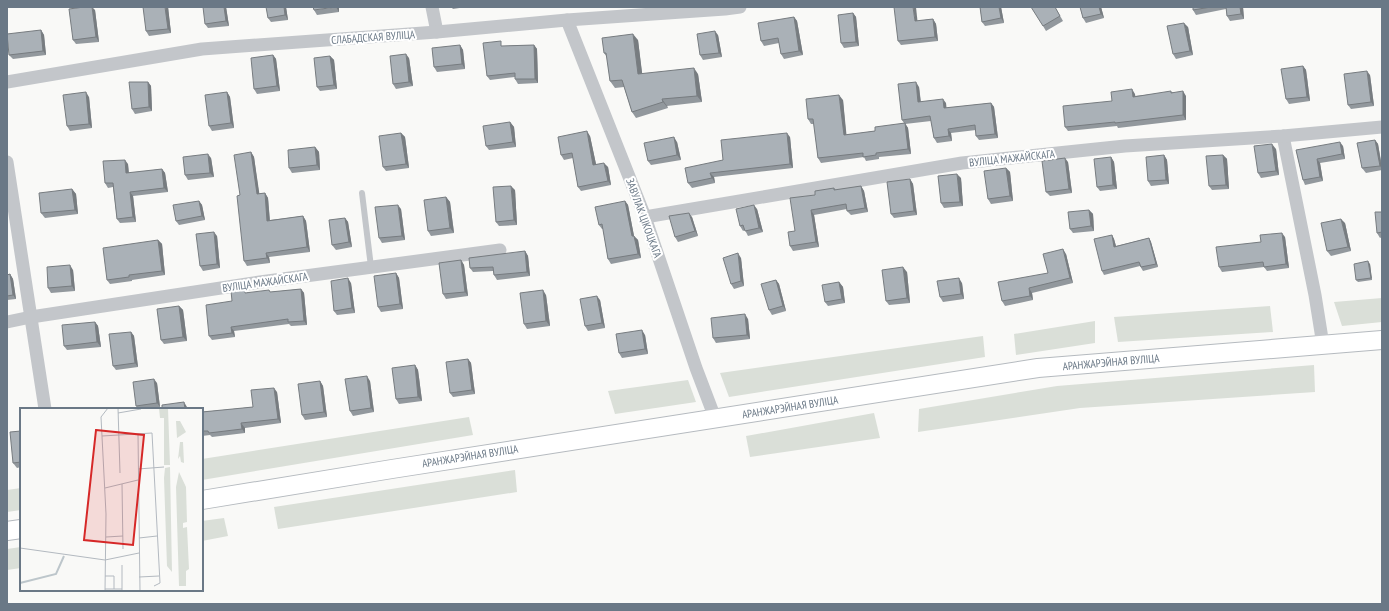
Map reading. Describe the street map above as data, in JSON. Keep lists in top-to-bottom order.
{
  "streets": {
    "main road": ["АРАНЖАРЭЙНАЯ ВУЛІЦА"],
    "street": ["СЛАБАДСКАЯ ВУЛІЦА", "ВУЛІЦА МАЖАЙСКАГА", "ЗАВУЛАК ЦІКОЦКАГА"]
  },
  "crossings": [
    ["СЛАБАДСКАЯ ВУЛІЦА", "ЗАВУЛАК ЦІКОЦКАГА"],
    ["ВУЛІЦА МАЖАЙСКАГА", "ЗАВУЛАК ЦІКОЦКАГА"],
    ["ЗАВУЛАК ЦІКОЦКАГА", "АРАНЖАРЭЙНАЯ ВУЛІЦА"]
  ]
}
